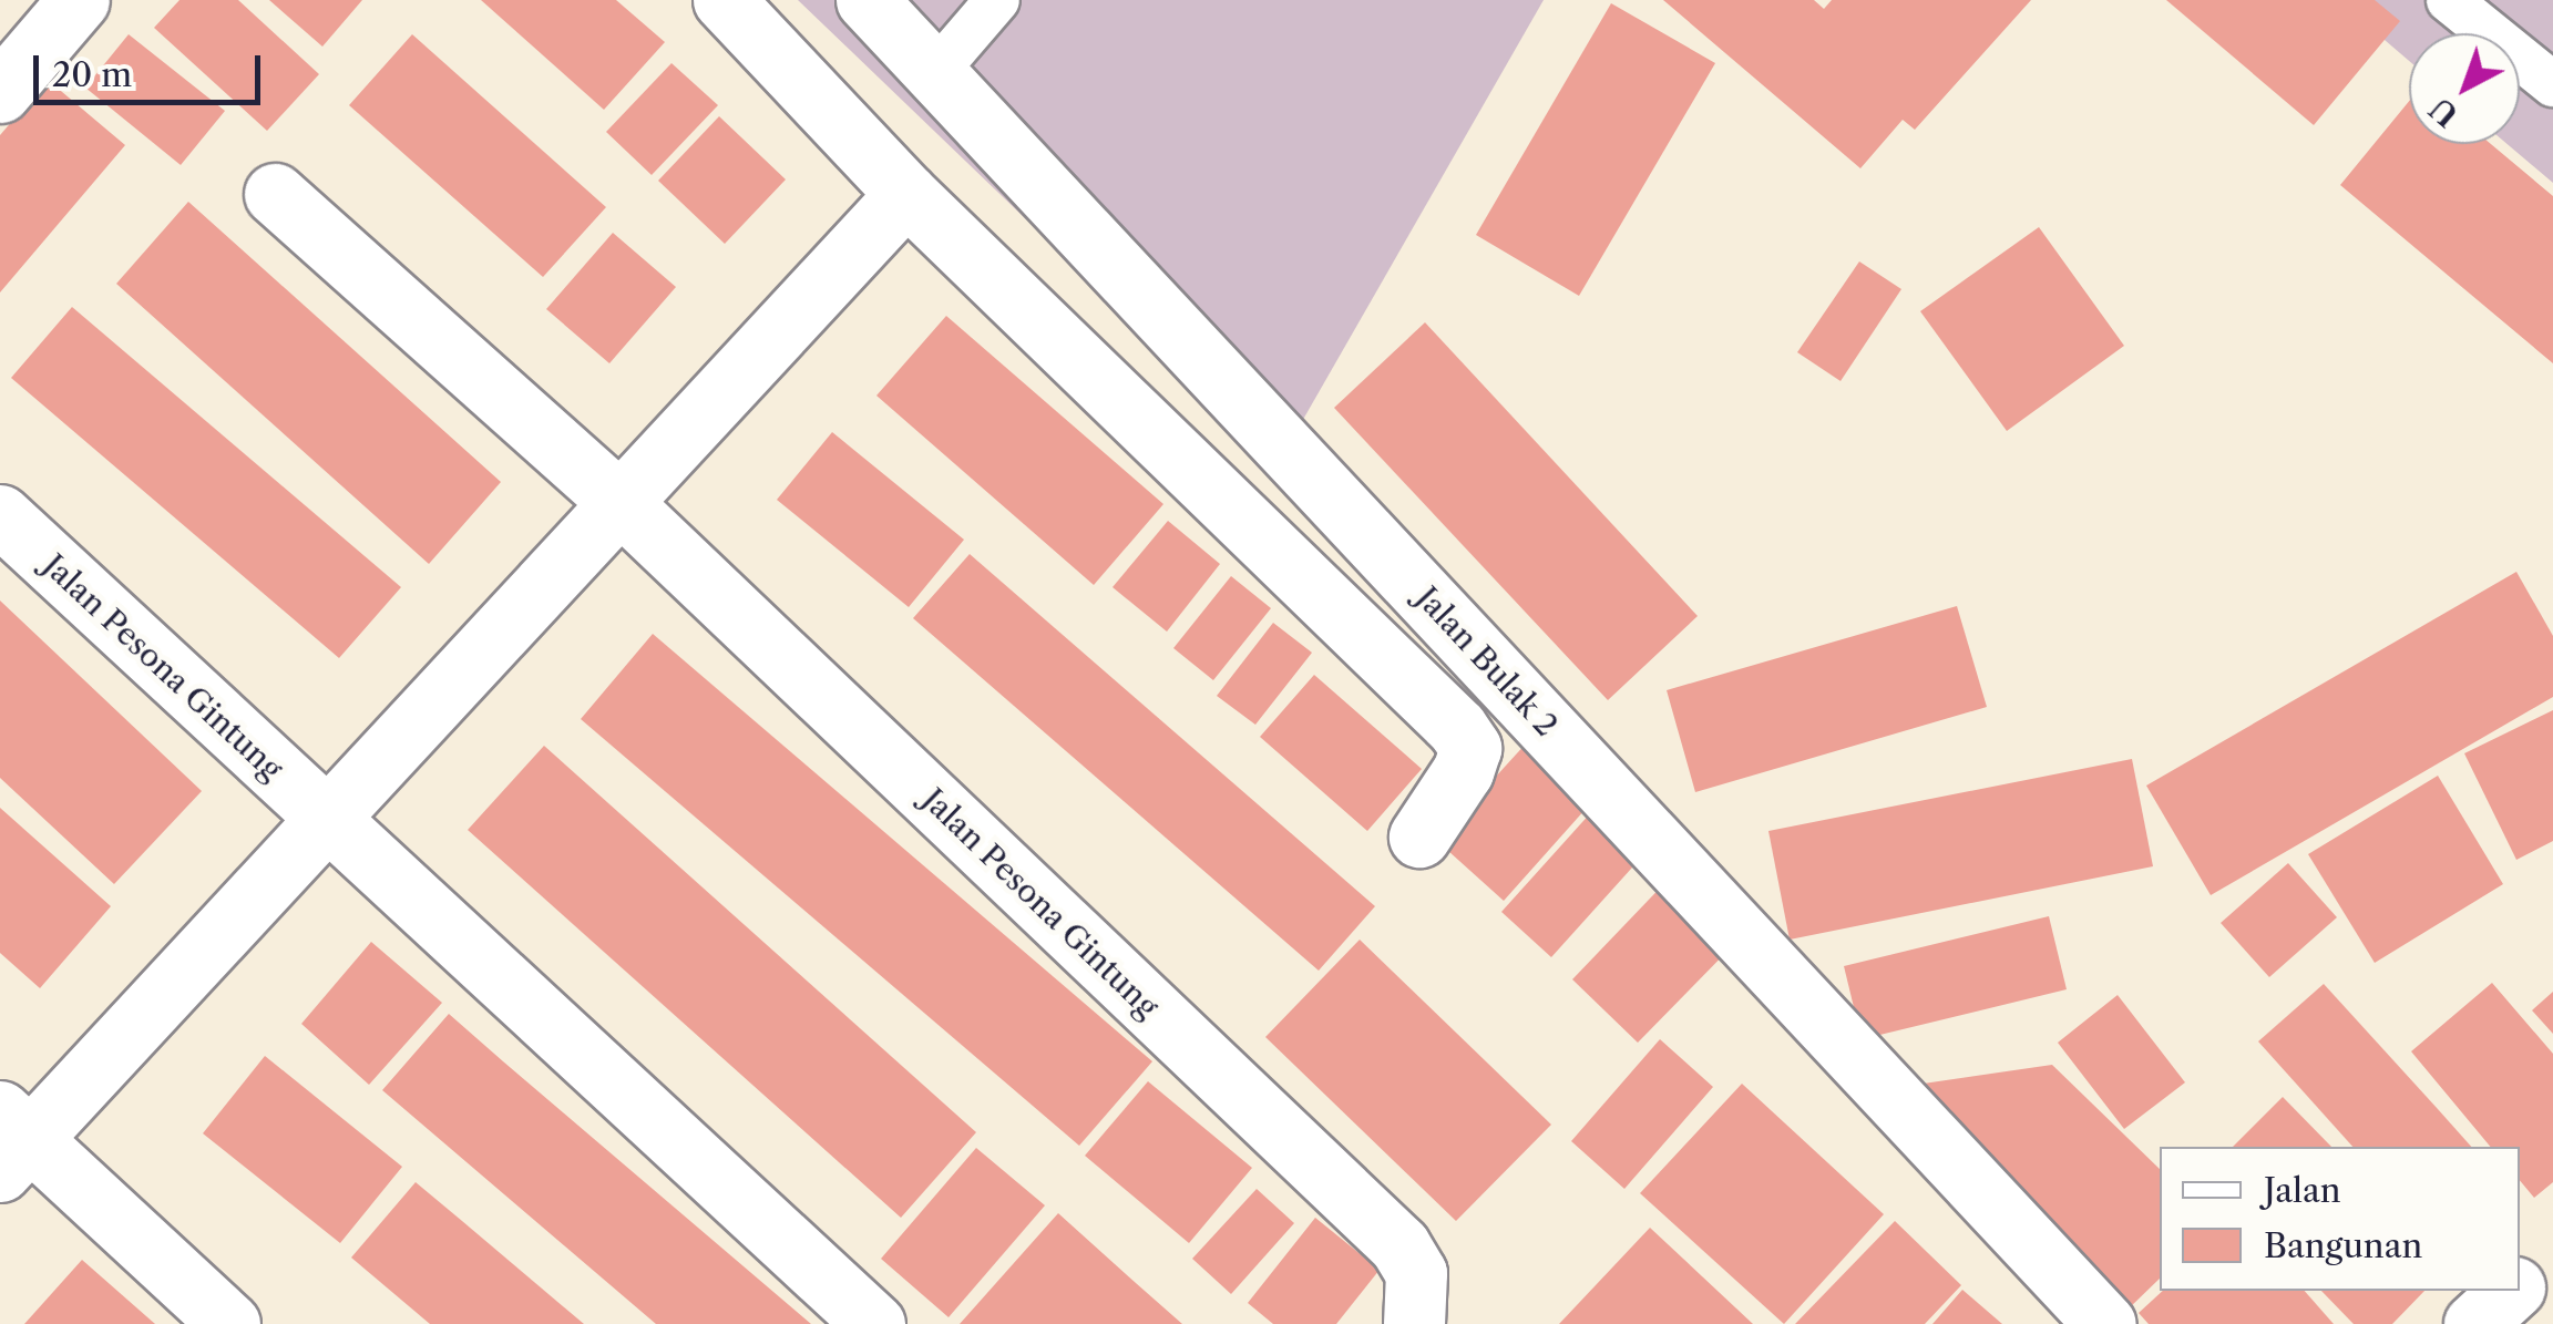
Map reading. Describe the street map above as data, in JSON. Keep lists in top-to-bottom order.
{
  "streets": {
    "street": ["Jalan Bulak 2", "Jalan Pesona Gintung"]
  },
  "legend": ["Jalan", "Bangunan"],
  "scale_bar": "20 m",
  "north": "bottom left"
}
